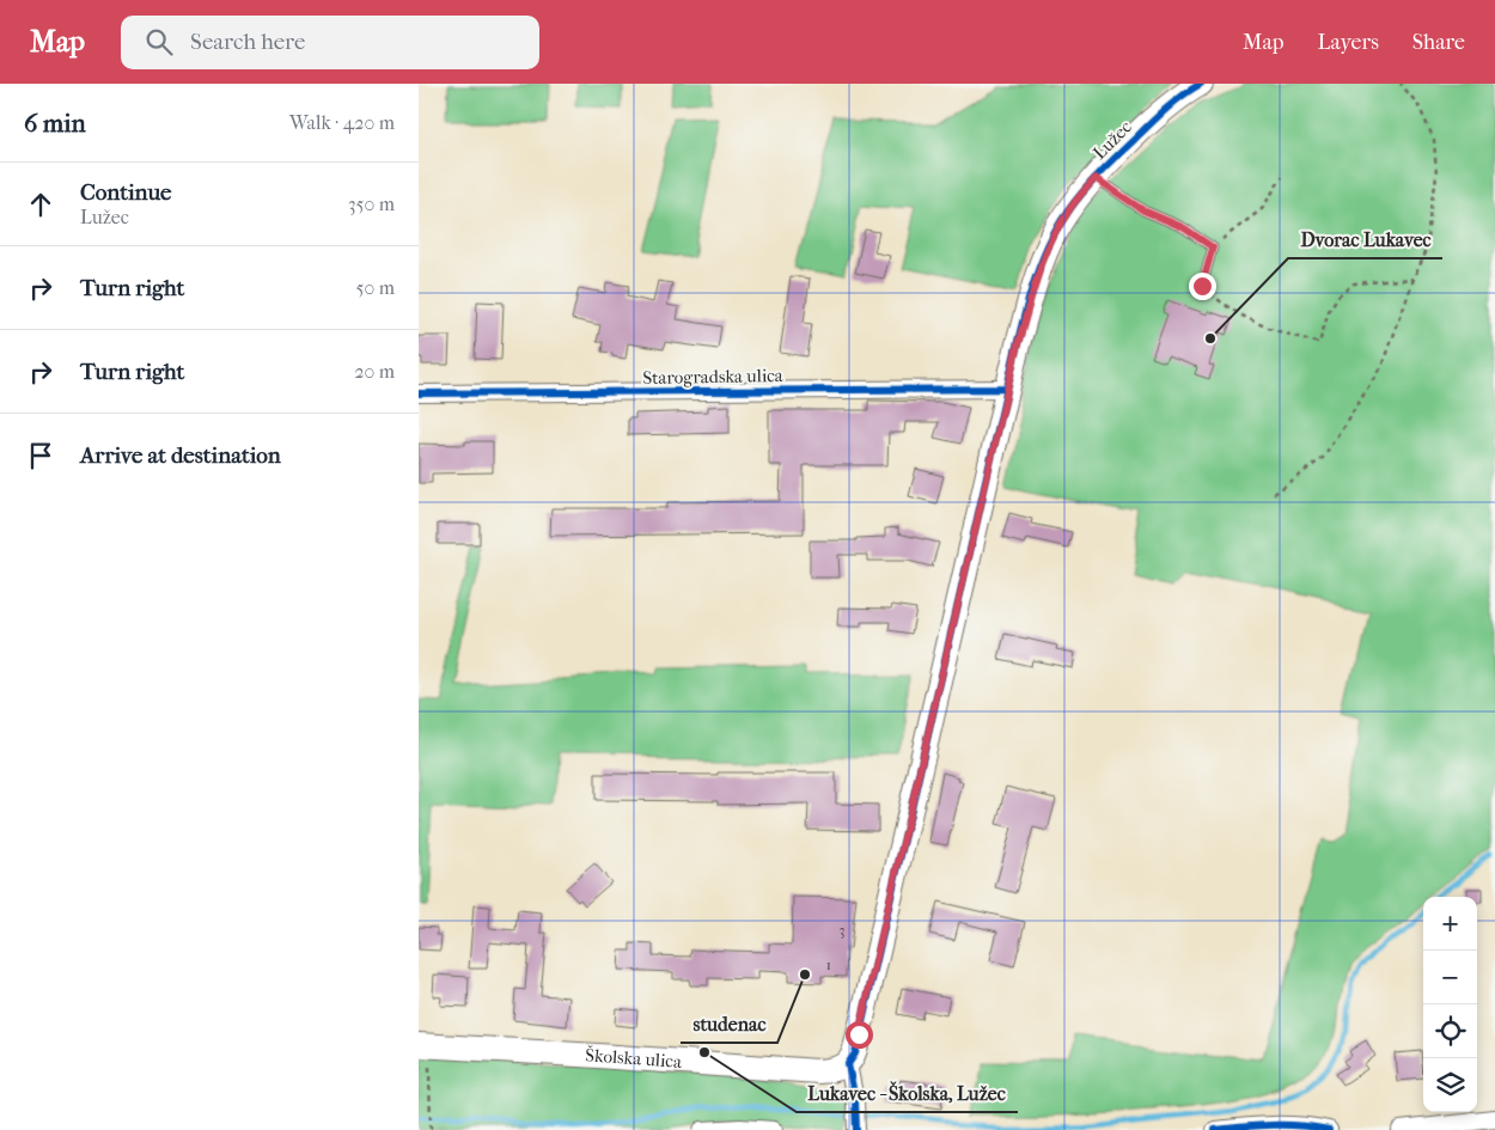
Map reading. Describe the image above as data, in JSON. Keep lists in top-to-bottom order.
{
  "streets": {
    "street": ["Lužec", "Starogradska ulica", "Školska ulica"]
  },
  "crossings": [
    ["Lužec", "Starogradska ulica"],
    ["Lužec", "Školska ulica"]
  ],
  "places": ["Dvorac Lukavec", "studenac", "Lukavec - Školska, Lužec"],
  "house_numbers": ["3", "1"],
  "page": {
    "header": "Map",
    "search": "Search here",
    "nav": ["Map", "Layers", "Share"],
    "heading": ["6 min", "Walk · 420 m"],
    "list": [
      ["Continue", "Lužec", "350 m"],
      ["Turn right", "50 m"],
      ["Turn right", "20 m"],
      "Arrive at destination"
    ],
    "map_buttons": ["+", "−"]
  }
}
